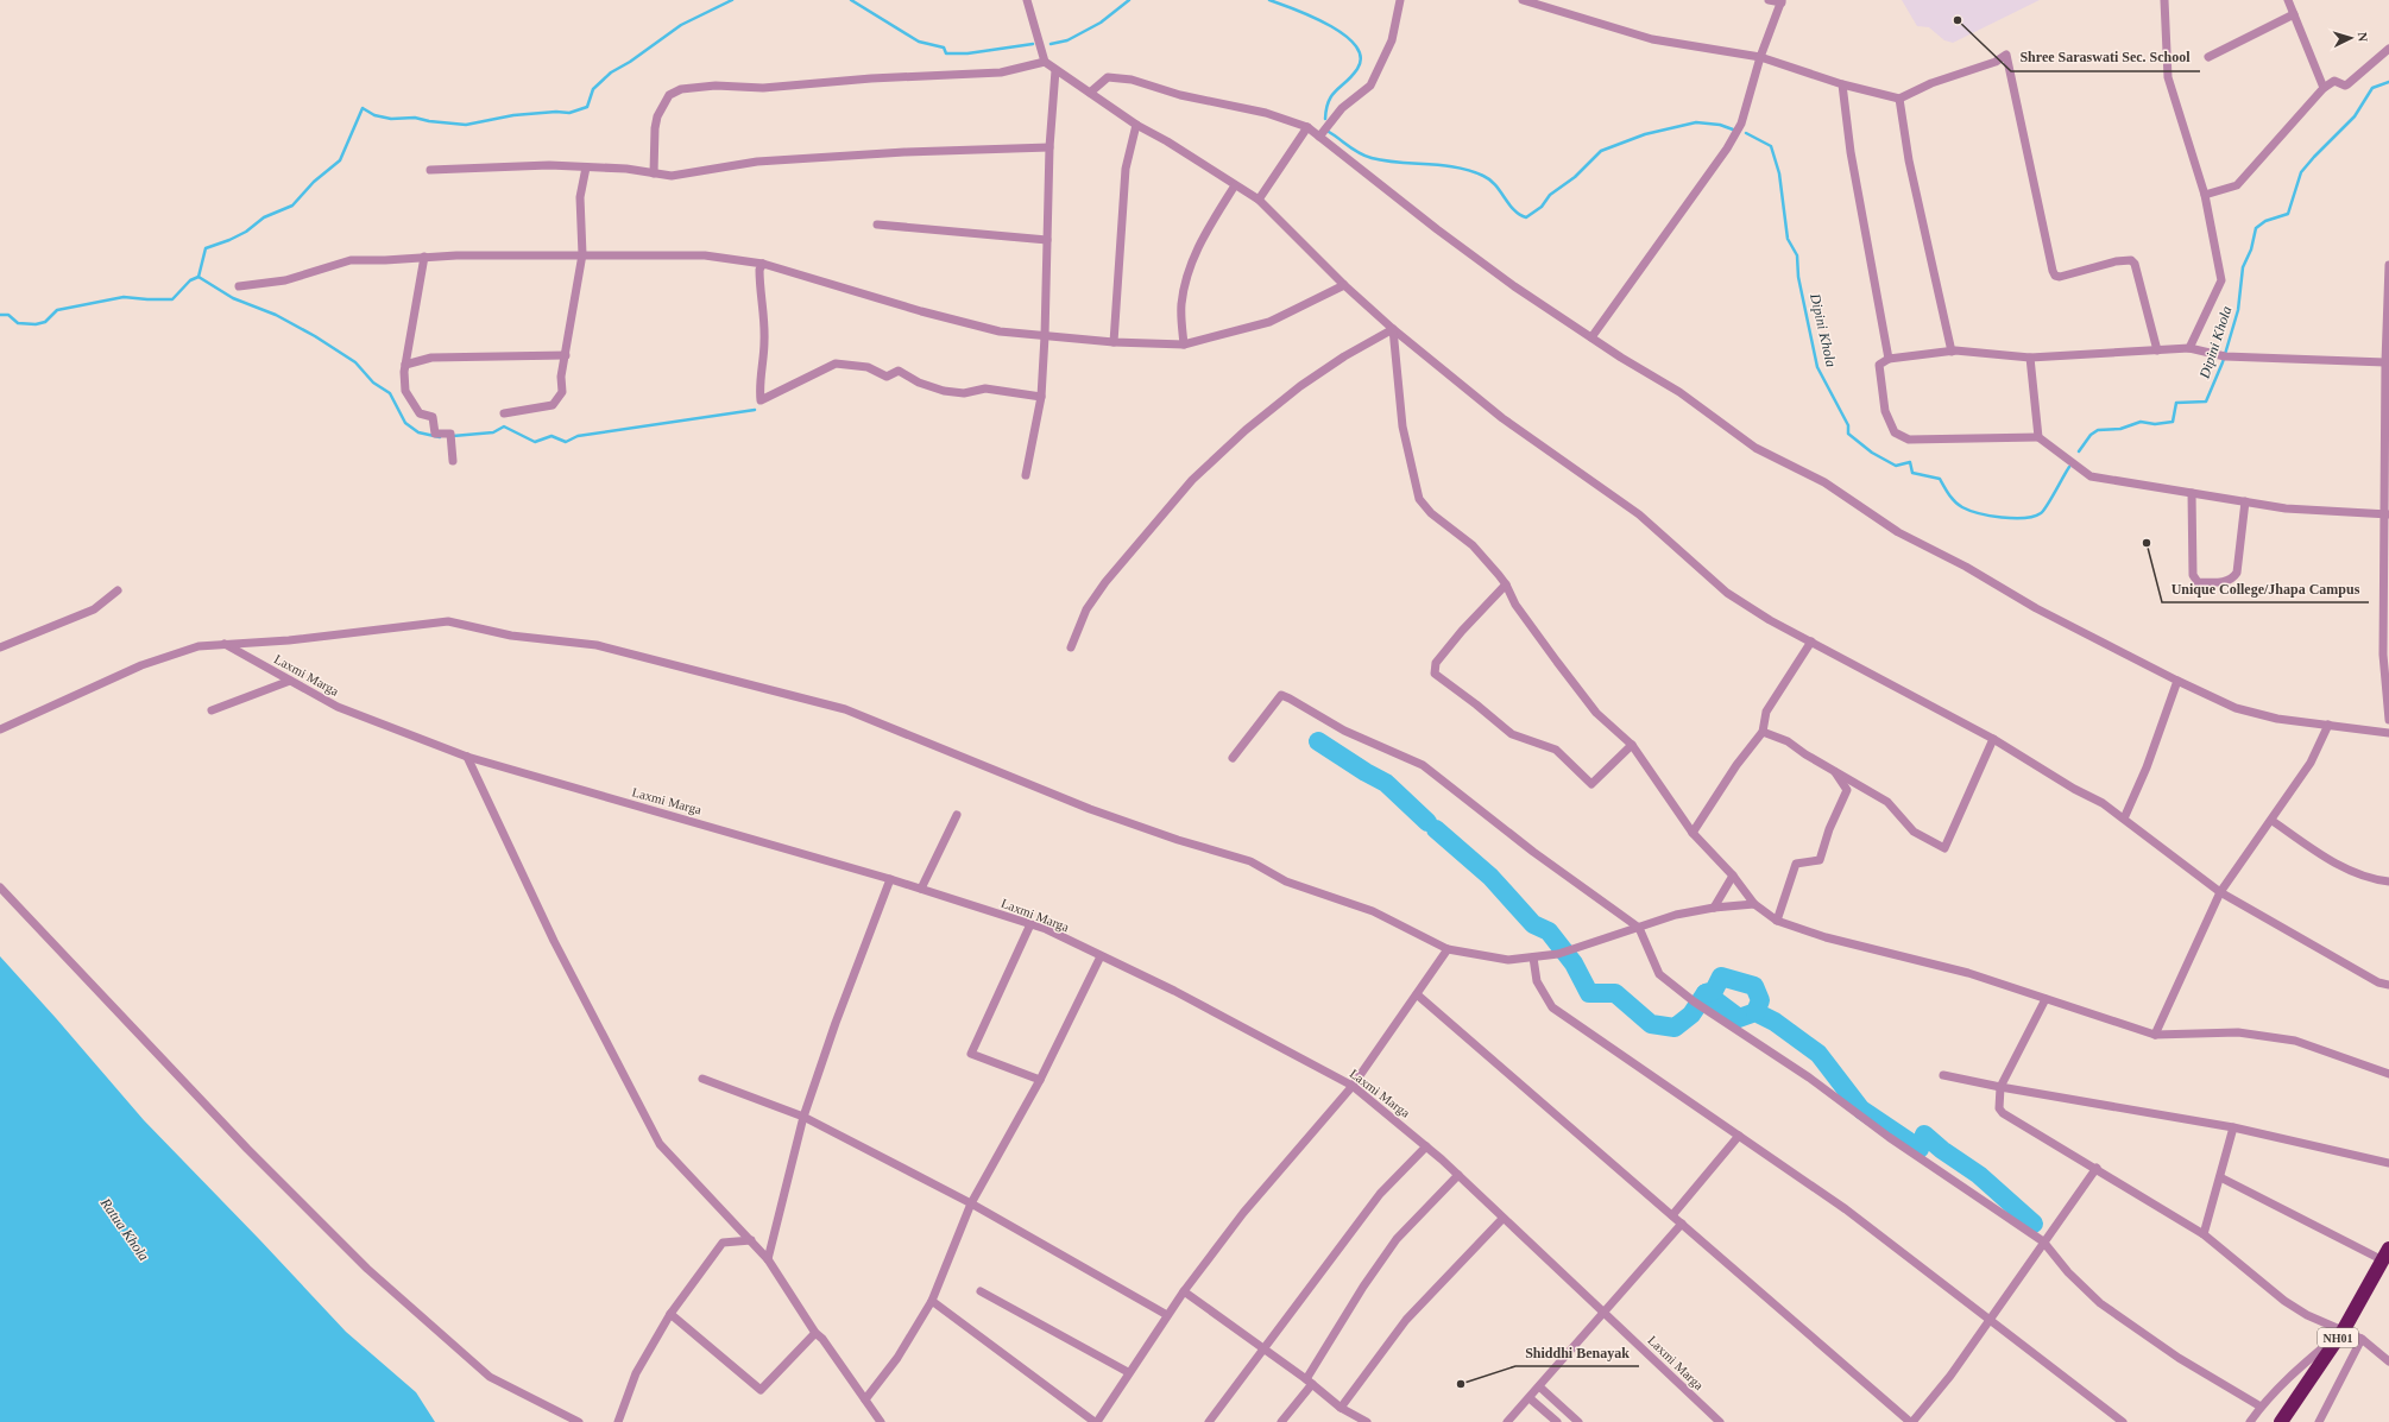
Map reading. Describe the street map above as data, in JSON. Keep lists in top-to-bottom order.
{
  "streets": {
    "highway": ["NH01"],
    "street": ["Laxmi Marga"]
  },
  "water": ["Dipini Khola", "Ratua Khola"],
  "places": ["Shree Saraswati Sec. School", "Unique College/Jhapa Campus", "Shiddhi Benayak"],
  "north": "right"
}
